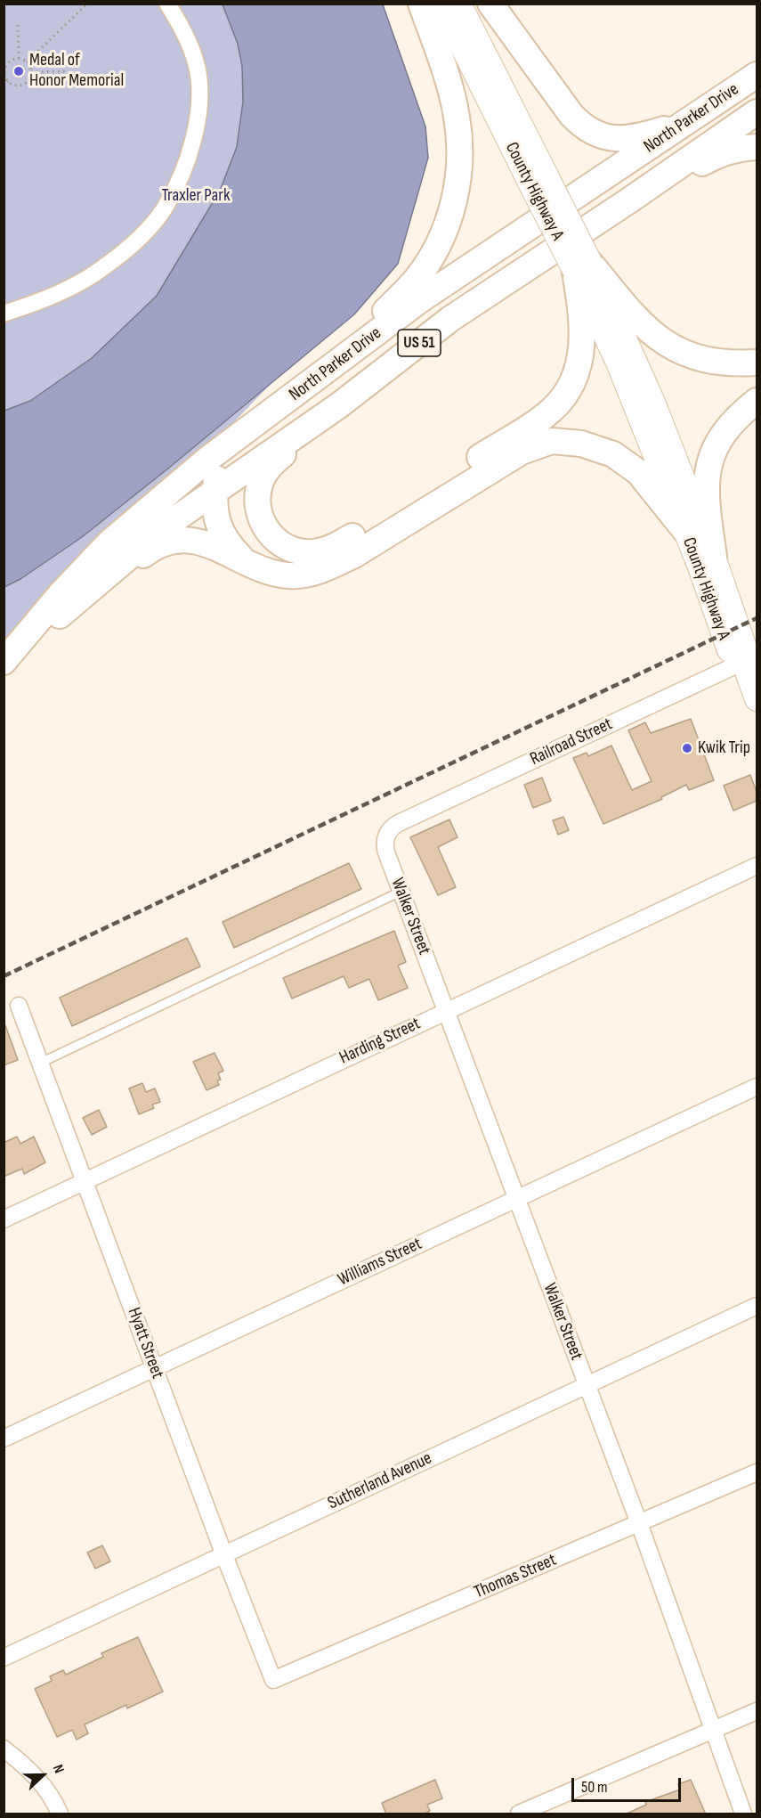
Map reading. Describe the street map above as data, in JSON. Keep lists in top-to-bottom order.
{
  "streets": {
    "main road": ["North Parker Drive", "County Highway A", "US 51"],
    "street": [
      "Railroad Street",
      "Walker Street",
      "Harding Street",
      "Williams Street",
      "Hyatt Street",
      "Sutherland Avenue",
      "Thomas Street"
    ]
  },
  "crossings": [
    ["County Highway A", "Railroad Street"],
    ["Railroad Street", "Walker Street"],
    ["Walker Street", "Harding Street"],
    ["Walker Street", "Williams Street"],
    ["Walker Street", "Sutherland Avenue"],
    ["Walker Street", "Thomas Street"],
    ["Harding Street", "Hyatt Street"],
    ["Williams Street", "Hyatt Street"],
    ["Hyatt Street", "Sutherland Avenue"],
    ["Hyatt Street", "Thomas Street"]
  ],
  "parks": ["Traxler Park"],
  "places": ["Medal of Honor Memorial", "Kwik Trip"],
  "scale_bar": "50 m",
  "north": "right"
}
